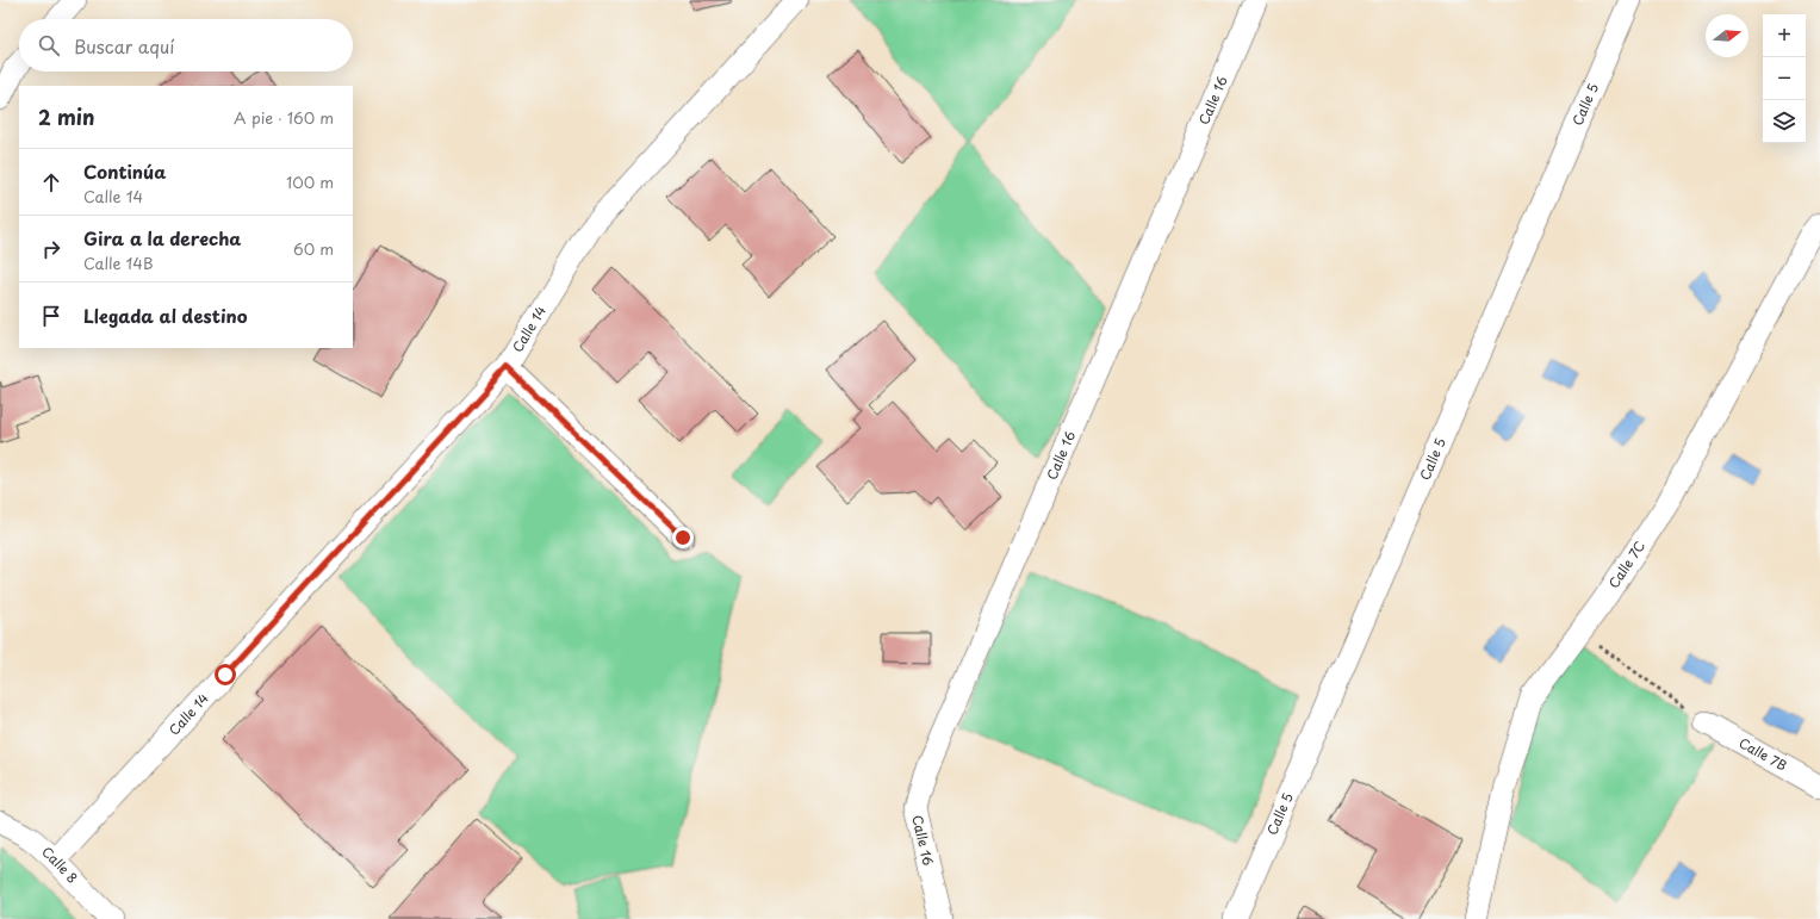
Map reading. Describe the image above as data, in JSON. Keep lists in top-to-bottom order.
{
  "streets": {
    "street": [
      "Calle 16",
      "Calle 5",
      "Calle 14",
      "Calle 7C",
      "Calle 7B",
      "Calle 8"
    ]
  },
  "crossings": [
    ["Calle 14", "Calle 8"]
  ],
  "north": "right",
  "page": {
    "map_buttons": ["+", "−"],
    "search": "Buscar aquí",
    "heading": ["2 min", "A pie · 160 m"],
    "list": [
      ["Continúa", "Calle 14", "100 m"],
      ["Gira a la derecha", "Calle 14B", "60 m"],
      "Llegada al destino"
    ]
  }
}
